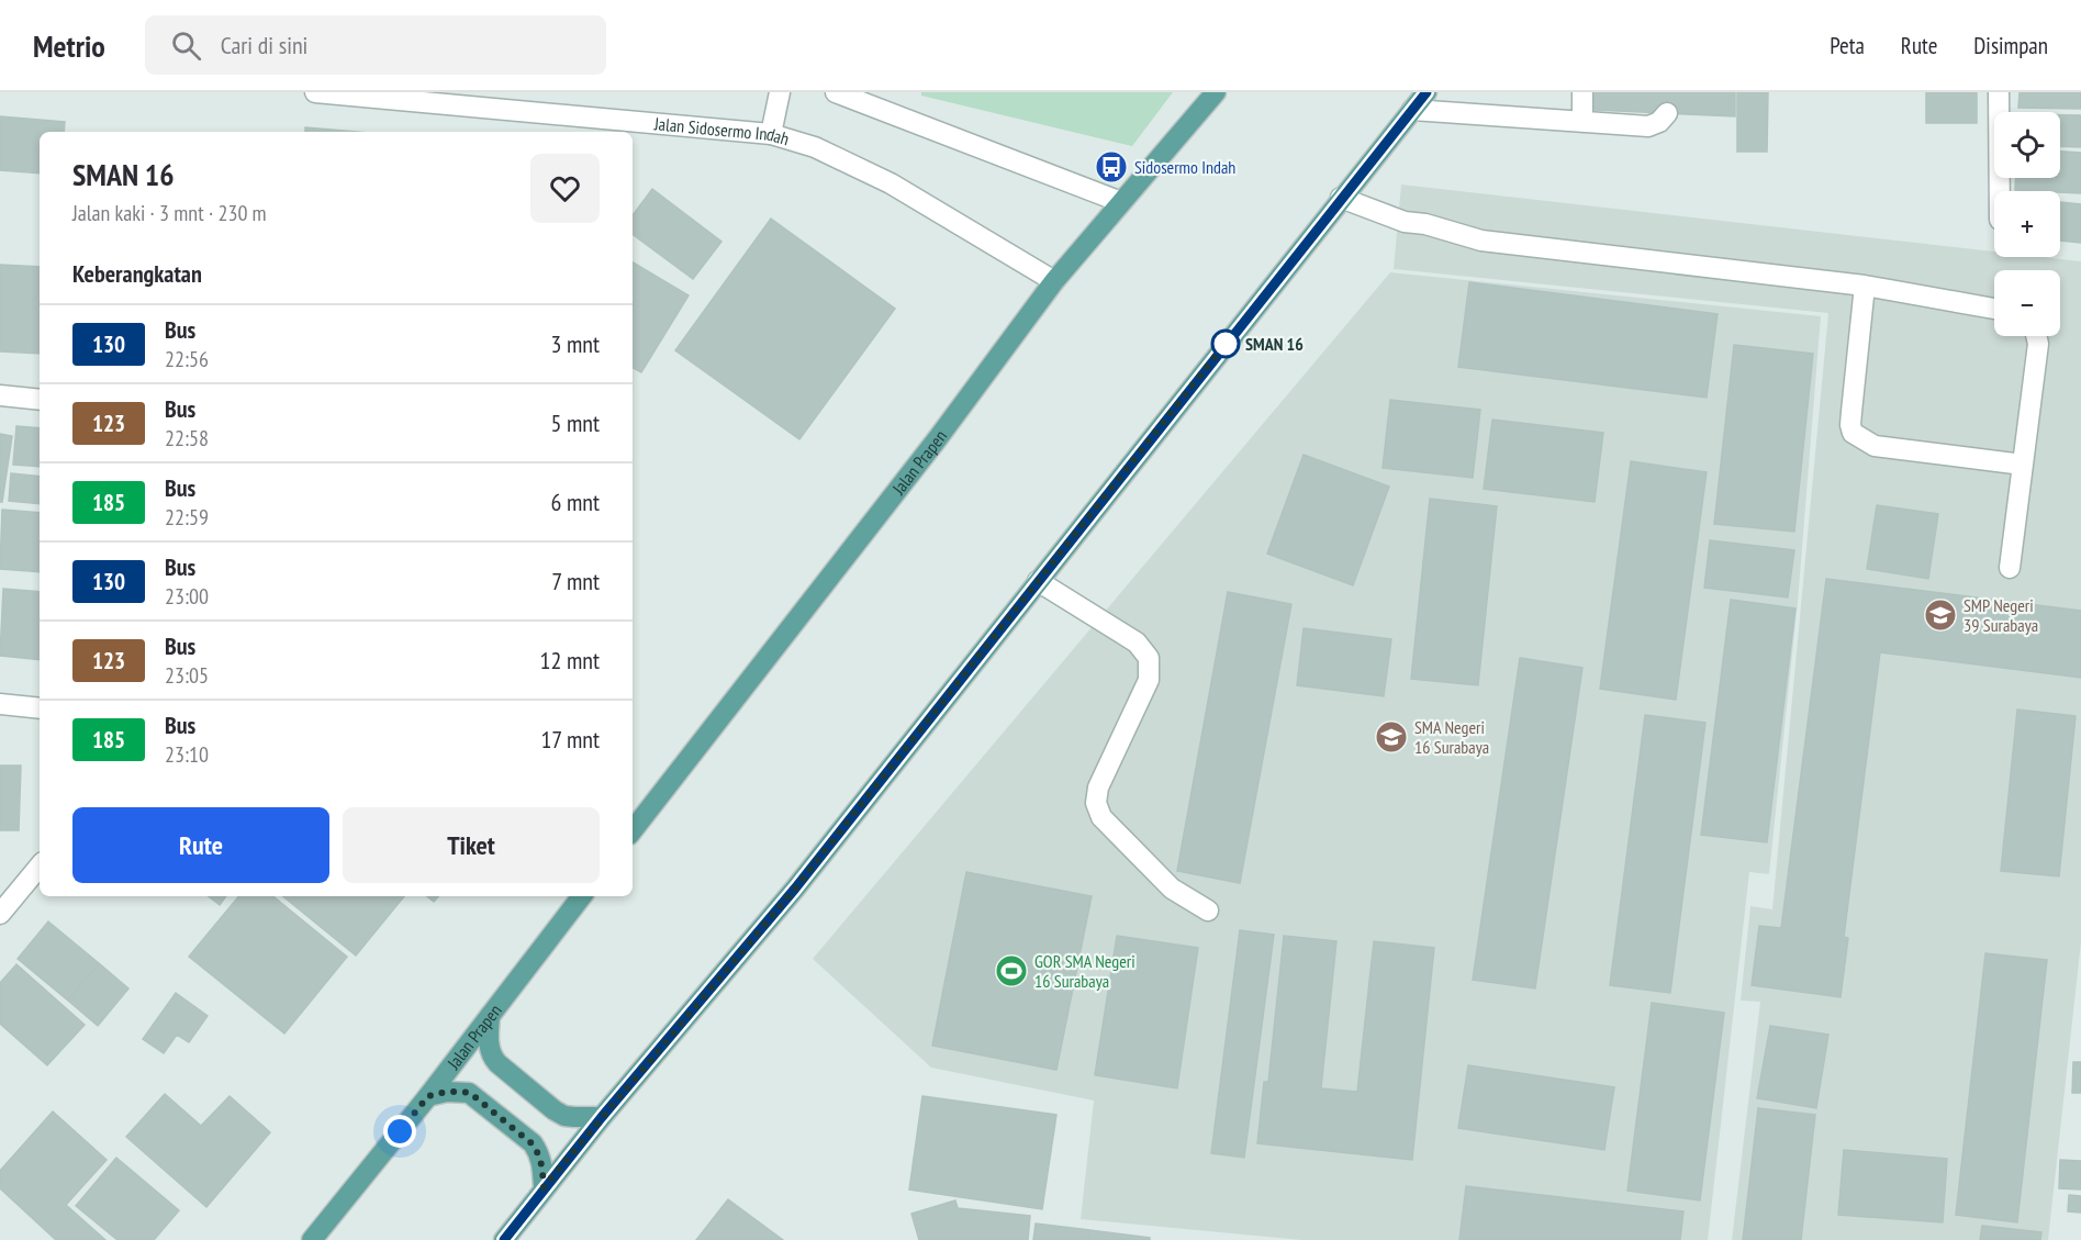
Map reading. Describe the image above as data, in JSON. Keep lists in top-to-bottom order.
{
  "streets": {
    "main road": ["Jalan Prapen"],
    "street": ["Jalan Sidosermo Indah"]
  },
  "crossings": [
    ["Jalan Sidosermo Indah", "Jalan Prapen"]
  ],
  "places": {
    "bus stop": ["Sidosermo Indah"],
    "other": ["SMAN 16"],
    "school or university": ["SMP Negeri 39 Surabaya", "SMA Negeri 16 Surabaya"],
    "sports": ["GOR SMA Negeri 16 Surabaya"]
  },
  "lines": ["bus line 130"],
  "page": {
    "header": "Metrio",
    "search": "Cari di sini",
    "nav": ["Peta", "Rute", "Disimpan"],
    "map_buttons": ["+", "−"],
    "heading": [
      ["SMAN 16", "Jalan kaki · 3 mnt · 230 m"],
      "Keberangkatan"
    ],
    "list": [
      {
        "mark": "130",
        "name": "Bus",
        "note": "22:56",
        "value": "3 mnt"
      },
      {
        "mark": "123",
        "name": "Bus",
        "note": "22:58",
        "value": "5 mnt"
      },
      {
        "mark": "185",
        "name": "Bus",
        "note": "22:59",
        "value": "6 mnt"
      },
      {
        "mark": "130",
        "name": "Bus",
        "note": "23:00",
        "value": "7 mnt"
      },
      {
        "mark": "123",
        "name": "Bus",
        "note": "23:05",
        "value": "12 mnt"
      },
      {
        "mark": "185",
        "name": "Bus",
        "note": "23:10",
        "value": "17 mnt"
      }
    ],
    "buttons": ["Rute", "Tiket"]
  }
}
